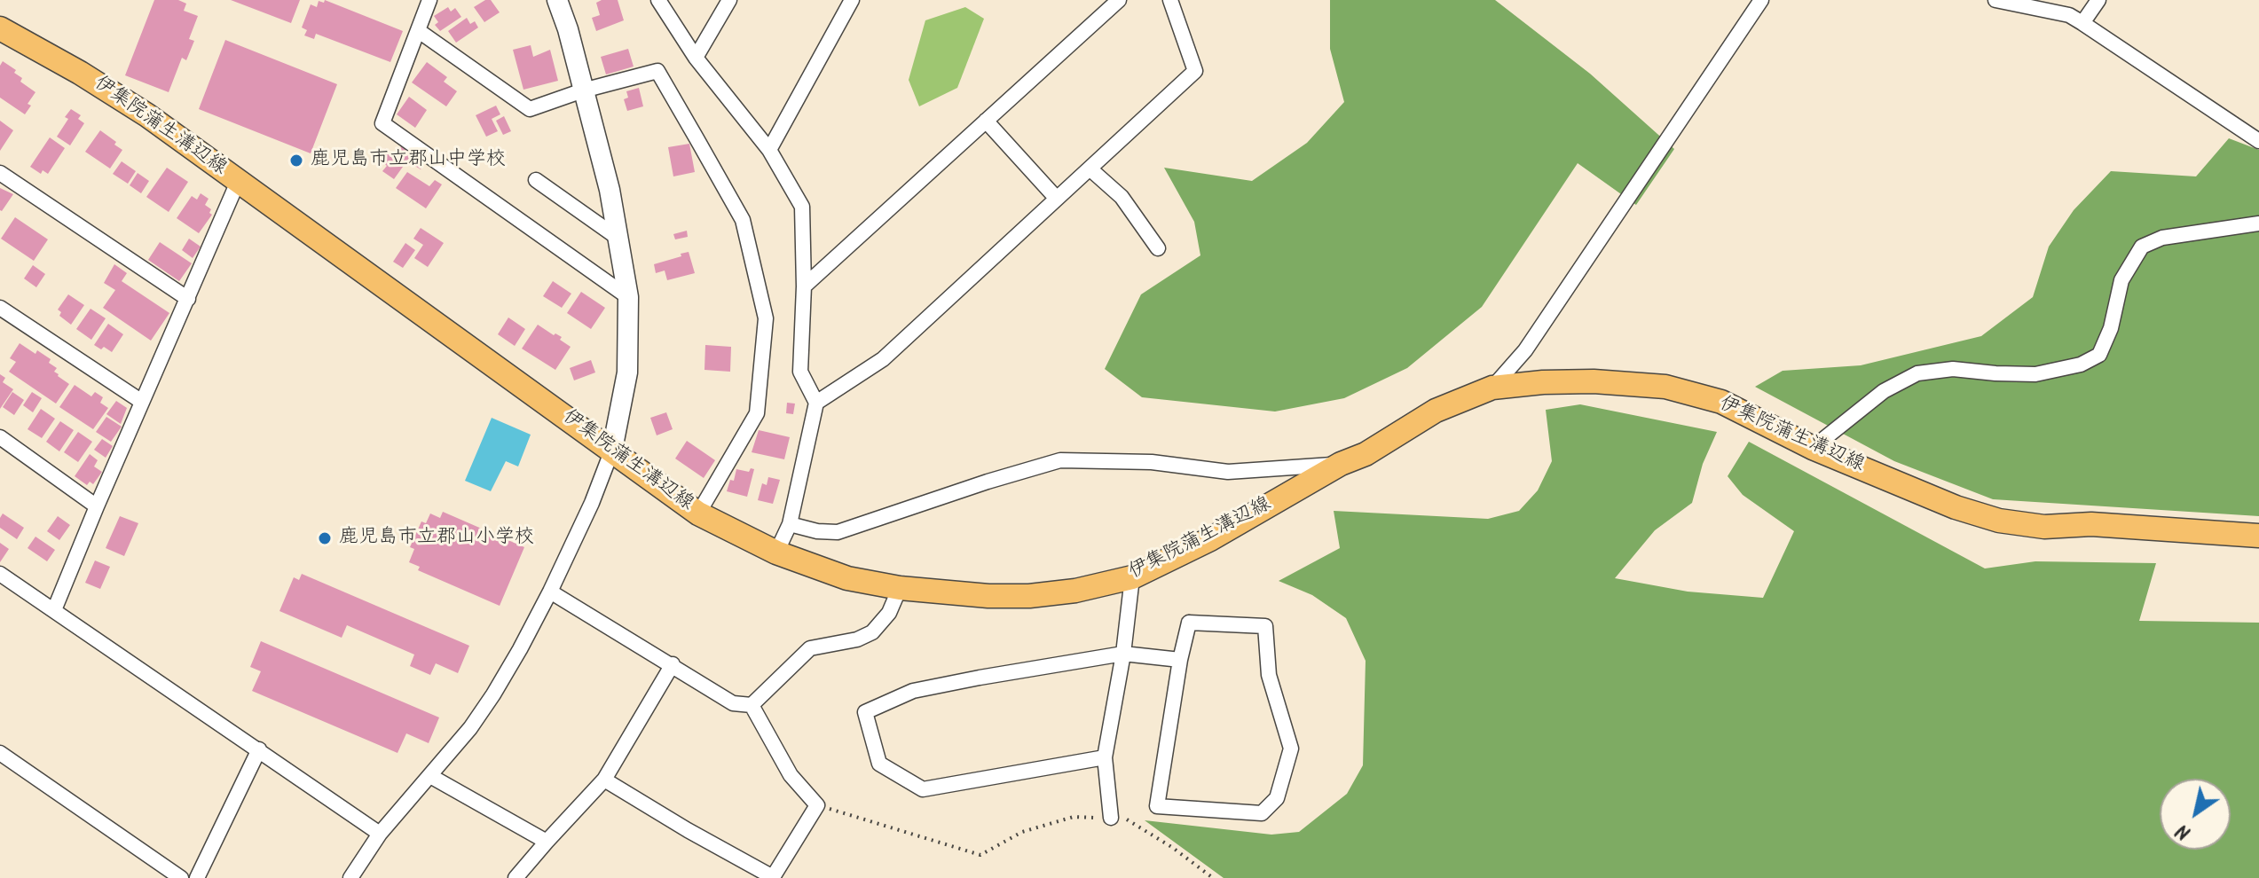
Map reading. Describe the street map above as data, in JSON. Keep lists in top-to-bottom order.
{
  "streets": {
    "main road": ["伊集院蒲生溝辺線"]
  },
  "places": ["鹿児島市立郡山中学校", "鹿児島市立郡山小学校"],
  "north": "bottom left"
}
